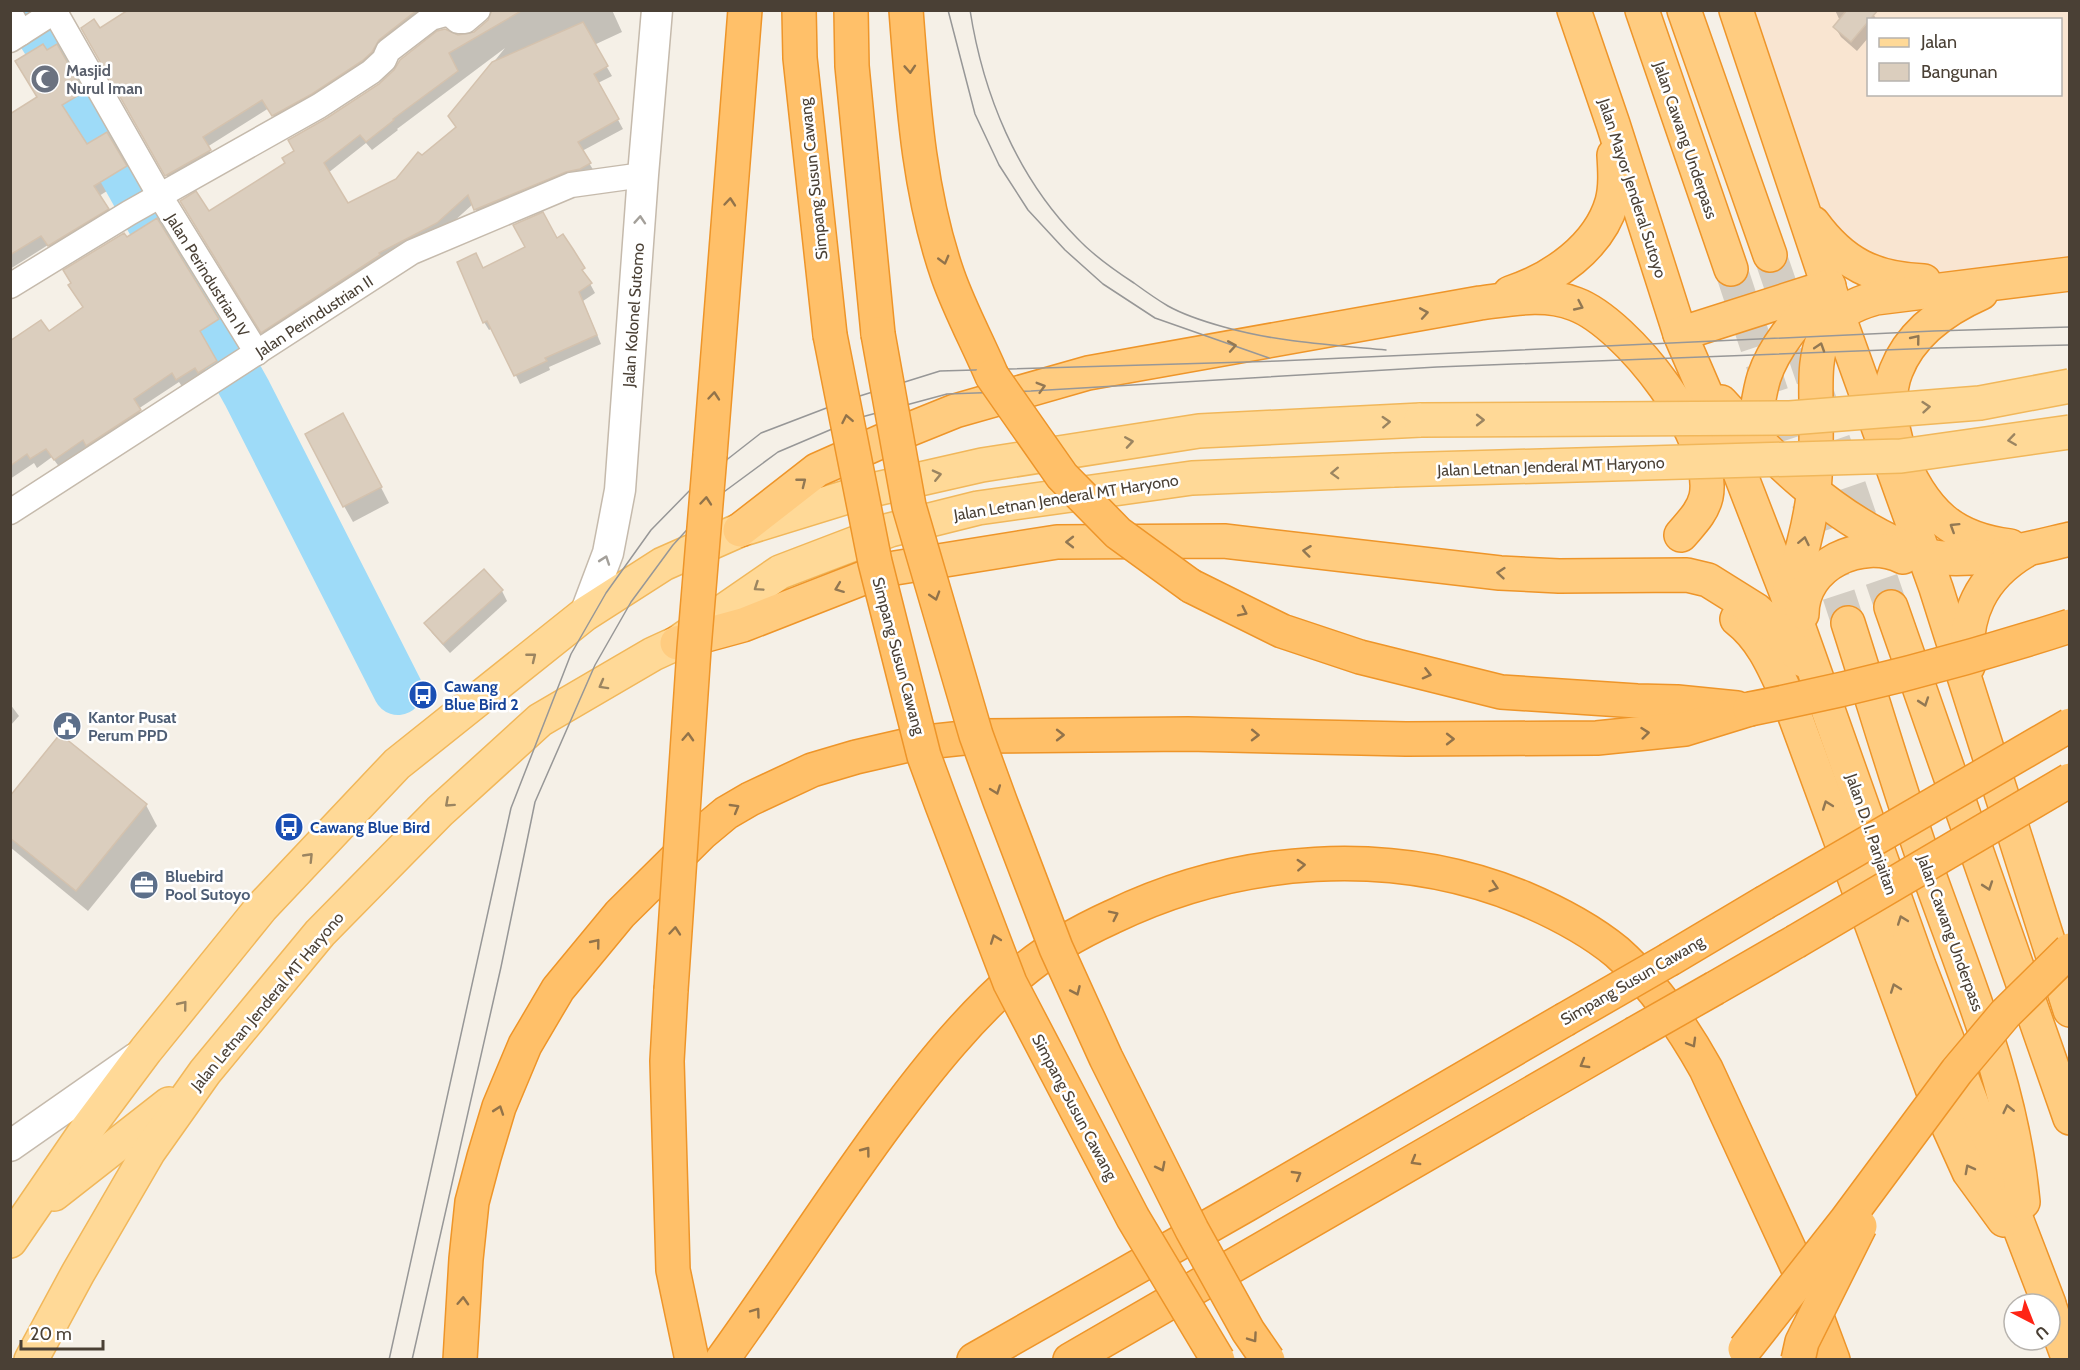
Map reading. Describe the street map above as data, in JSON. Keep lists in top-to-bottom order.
{
  "streets": {
    "highway": [
      "Jalan Cawang Underpass",
      "Simpang Susun Cawang",
      "Jalan Mayor Jenderal Sutoyo",
      "Jalan D. I. Panjaitan"
    ],
    "main road": ["Jalan Letnan Jenderal MT Haryono"],
    "street": ["Jalan Perindustrian IV", "Jalan Kolonel Sutomo", "Jalan Perindustrian II"]
  },
  "crossings": [
    ["Jalan Cawang Underpass", "Jalan D. I. Panjaitan"],
    ["Jalan Mayor Jenderal Sutoyo", "Jalan D. I. Panjaitan"],
    ["Jalan Perindustrian IV", "Jalan Perindustrian II"],
    ["Jalan Kolonel Sutomo", "Jalan Perindustrian II"]
  ],
  "one_way": ["Jalan Kolonel Sutomo"],
  "places": {
    "mosque": ["Masjid Nurul Iman"],
    "bus stop": ["Cawang Blue Bird 2", "Cawang Blue Bird"],
    "public building": ["Kantor Pusat Perum PPD"],
    "office": ["Bluebird Pool Sutoyo"]
  },
  "legend": ["Jalan", "Bangunan"],
  "scale_bar": "20 m",
  "north": "bottom right"
}
